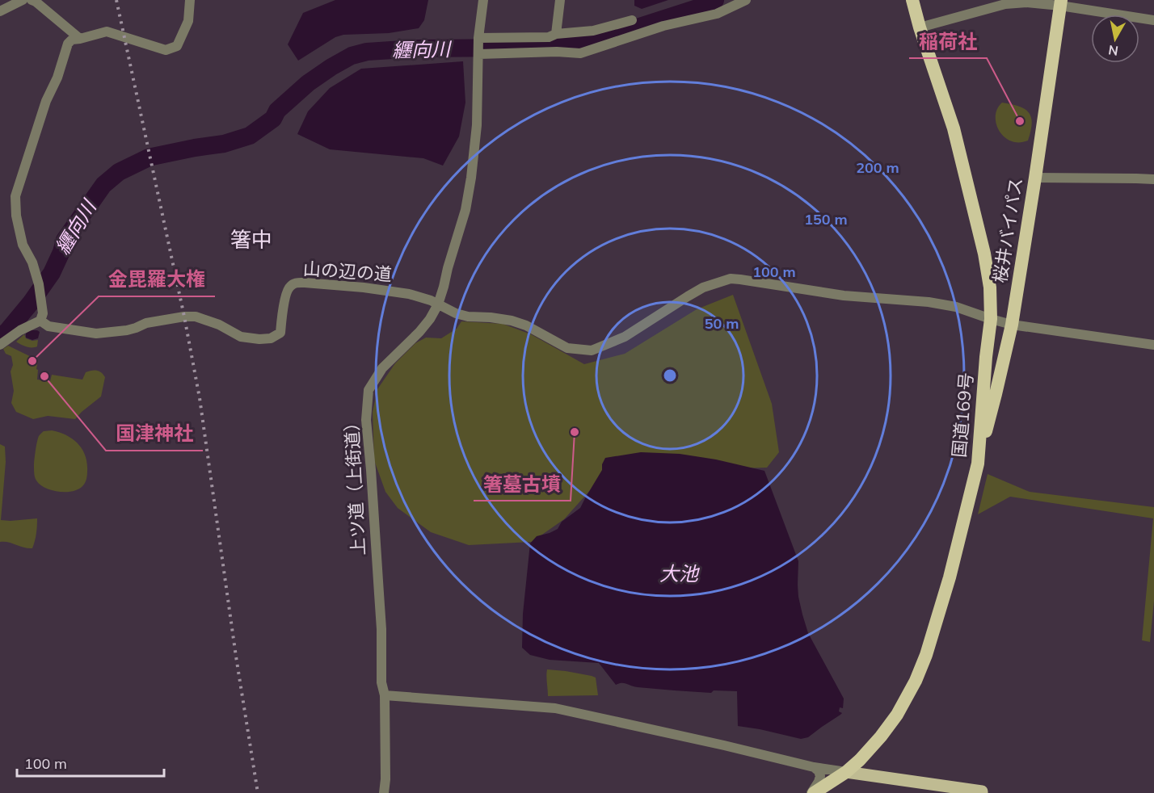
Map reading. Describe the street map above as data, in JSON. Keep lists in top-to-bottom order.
{
  "streets": {
    "highway": ["桜井バイパス", "国道169号"],
    "street": ["山の辺の道", "上ツ道（上街道）"]
  },
  "crossings": [
    ["桜井バイパス", "山の辺の道"],
    ["桜井バイパス", "国道169号"],
    ["山の辺の道", "国道169号"],
    ["山の辺の道", "上ツ道（上街道）"]
  ],
  "districts": ["箸中"],
  "water": ["纒向川", "大池"],
  "places": [
    "稲荷社",
    "金毘羅大権",
    "国津神社",
    "箸墓古墳"
  ],
  "scale_bar": "100 m",
  "north": "bottom",
  "rings": [
    "200 m",
    "150 m",
    "100 m",
    "50 m"
  ]
}
